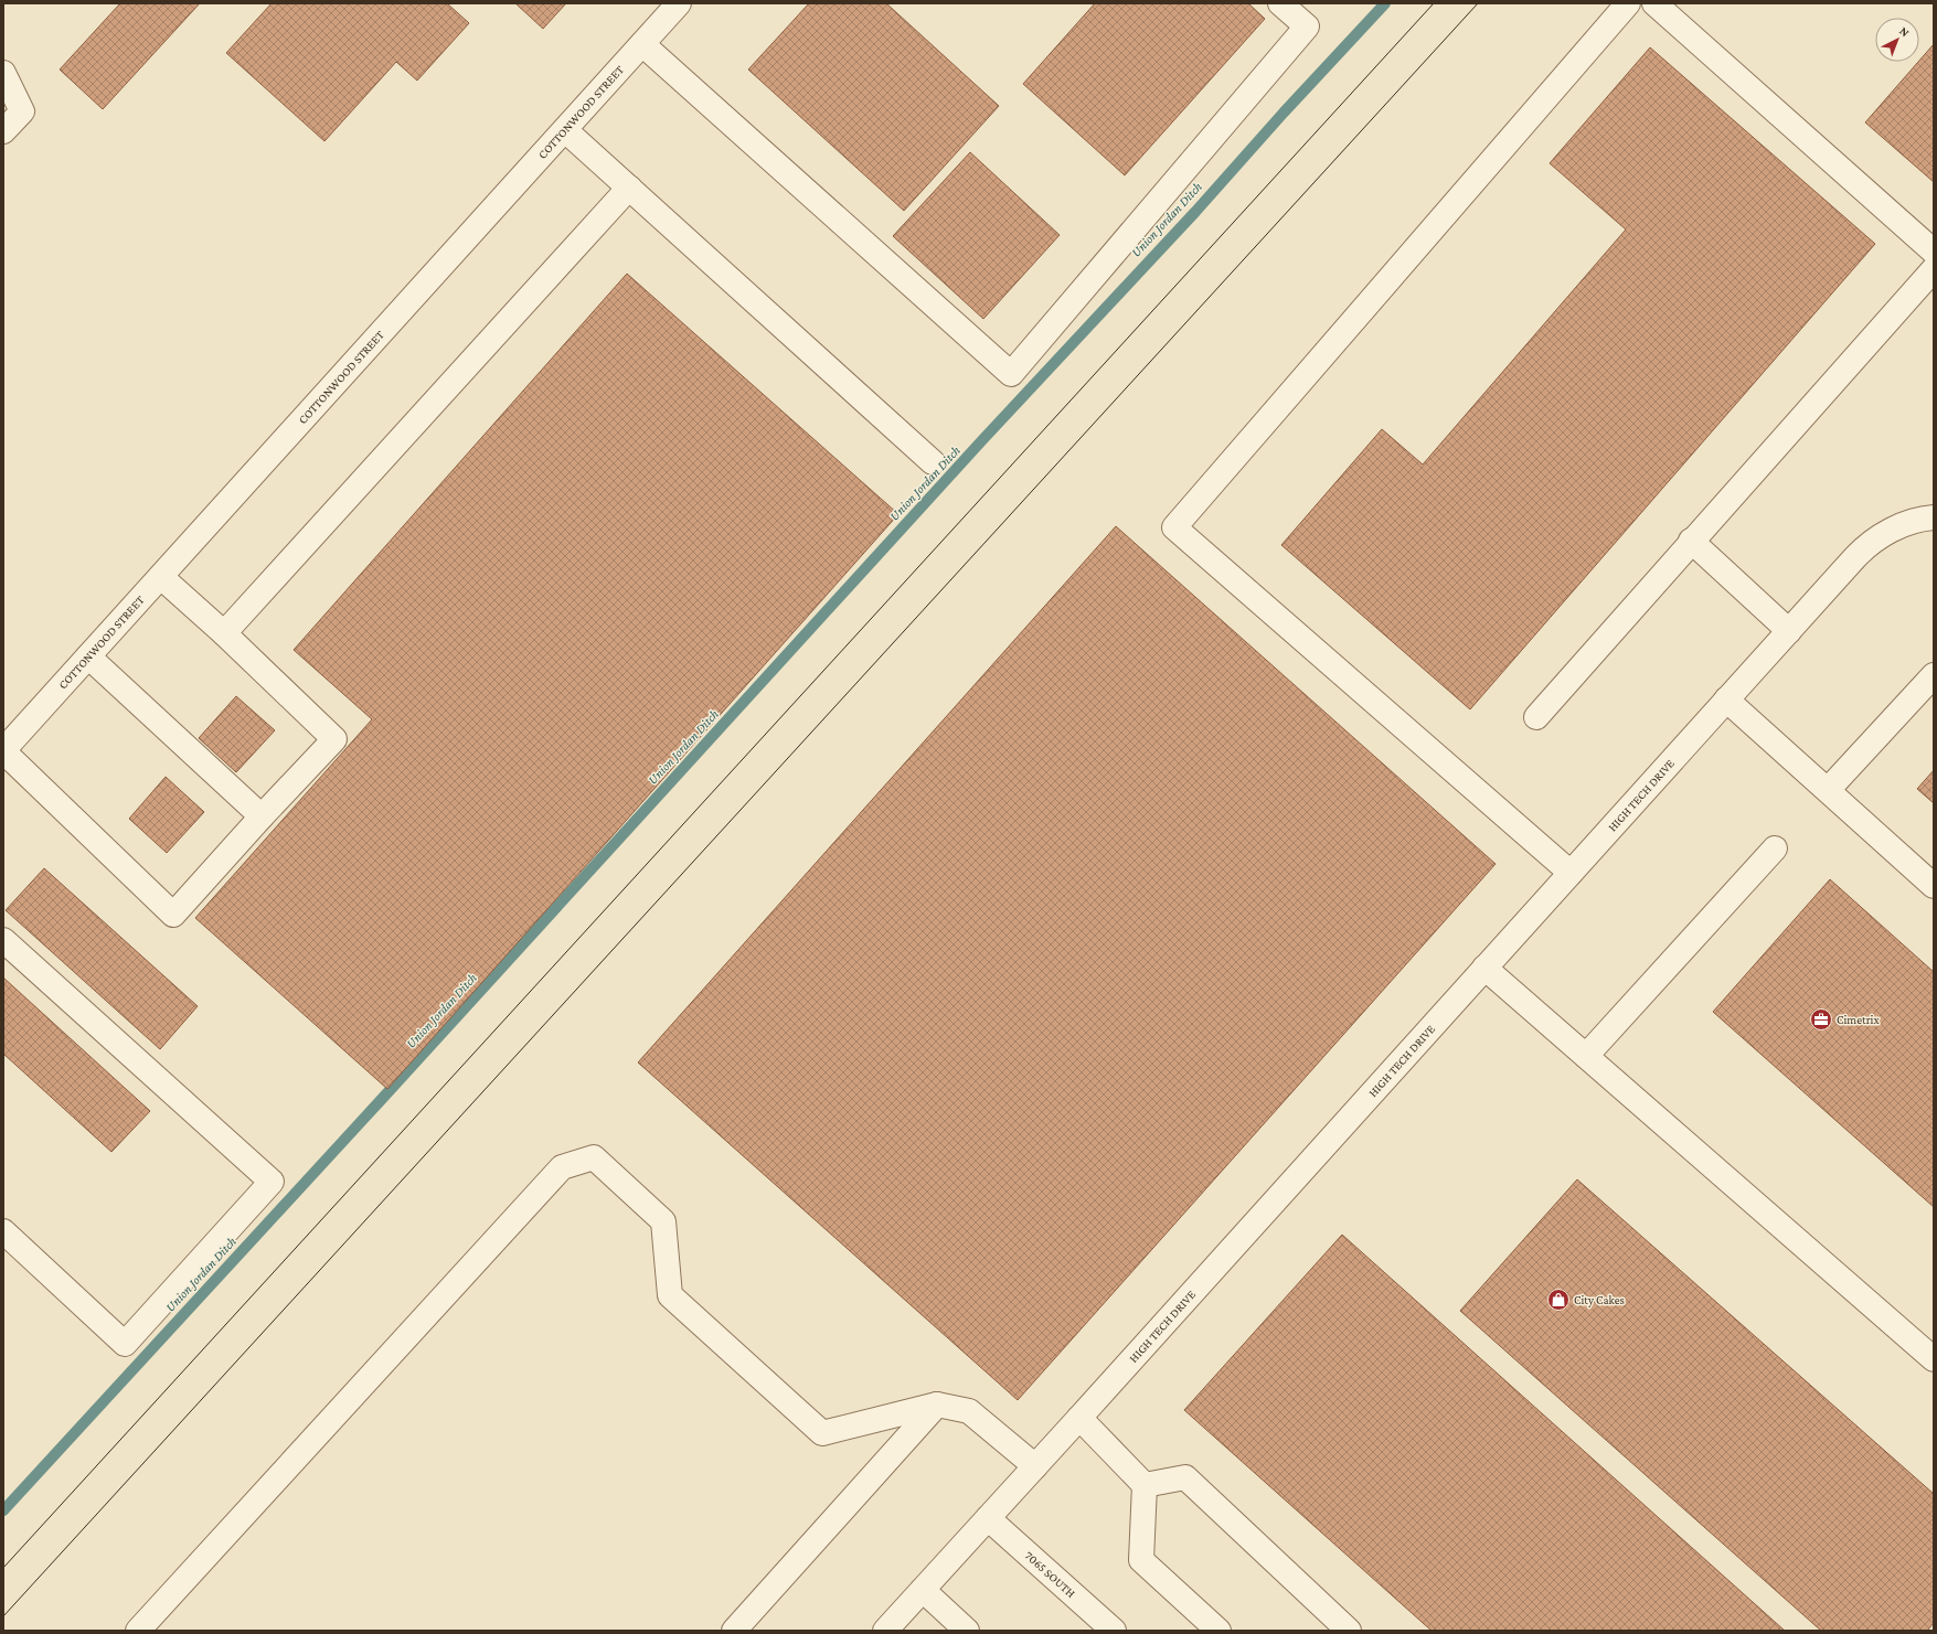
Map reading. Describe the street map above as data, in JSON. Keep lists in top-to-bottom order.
{
  "streets": {
    "street": ["COTTONWOOD STREET", "HIGH TECH DRIVE", "7065 SOUTH"]
  },
  "crossings": [
    ["HIGH TECH DRIVE", "7065 SOUTH"]
  ],
  "water": ["Union Jordan Ditch"],
  "places": {
    "office": ["Cimetrix"],
    "shop": ["City Cakes"]
  },
  "north": "top right"
}
